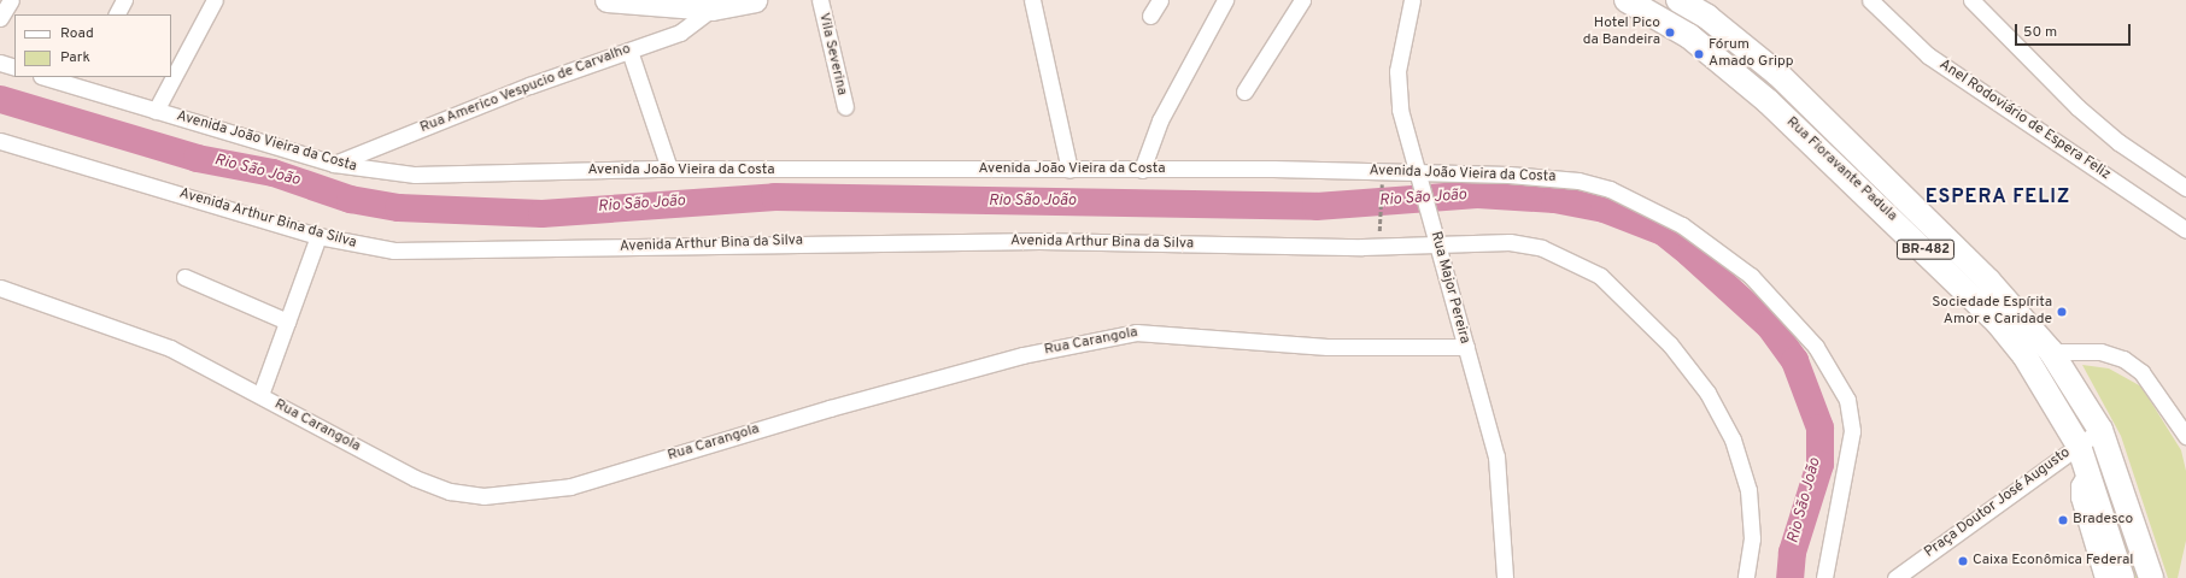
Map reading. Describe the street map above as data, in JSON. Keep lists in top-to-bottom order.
{
  "streets": {
    "highway": ["Rua Fioravante Padula", "BR-482"],
    "street": [
      "Vila Severina",
      "Rua Americo Vespucio de Carvalho",
      "Anel Rodoviário de Espera Feliz",
      "Avenida João Vieira da Costa",
      "Avenida Arthur Bina da Silva",
      "Rua Major Pereira",
      "Rua Carangola",
      "Praça Doutor José Augusto"
    ]
  },
  "crossings": [
    ["Rua Americo Vespucio de Carvalho", "Avenida João Vieira da Costa"],
    ["Avenida João Vieira da Costa", "Rua Major Pereira"],
    ["Rua Fioravante Padula", "Praça Doutor José Augusto"],
    ["Avenida Arthur Bina da Silva", "Rua Major Pereira"],
    ["Rua Major Pereira", "Rua Carangola"]
  ],
  "districts": ["ESPERA FELIZ"],
  "water": ["Rio São João"],
  "places": [
    "Hotel Pico da Bandeira",
    "Fórum Amado Gripp",
    "Sociedade Espírita Amor e Caridade",
    "Bradesco",
    "Caixa Econômica Federal"
  ],
  "legend": ["Road", "Park"],
  "scale_bar": "50 m"
}
